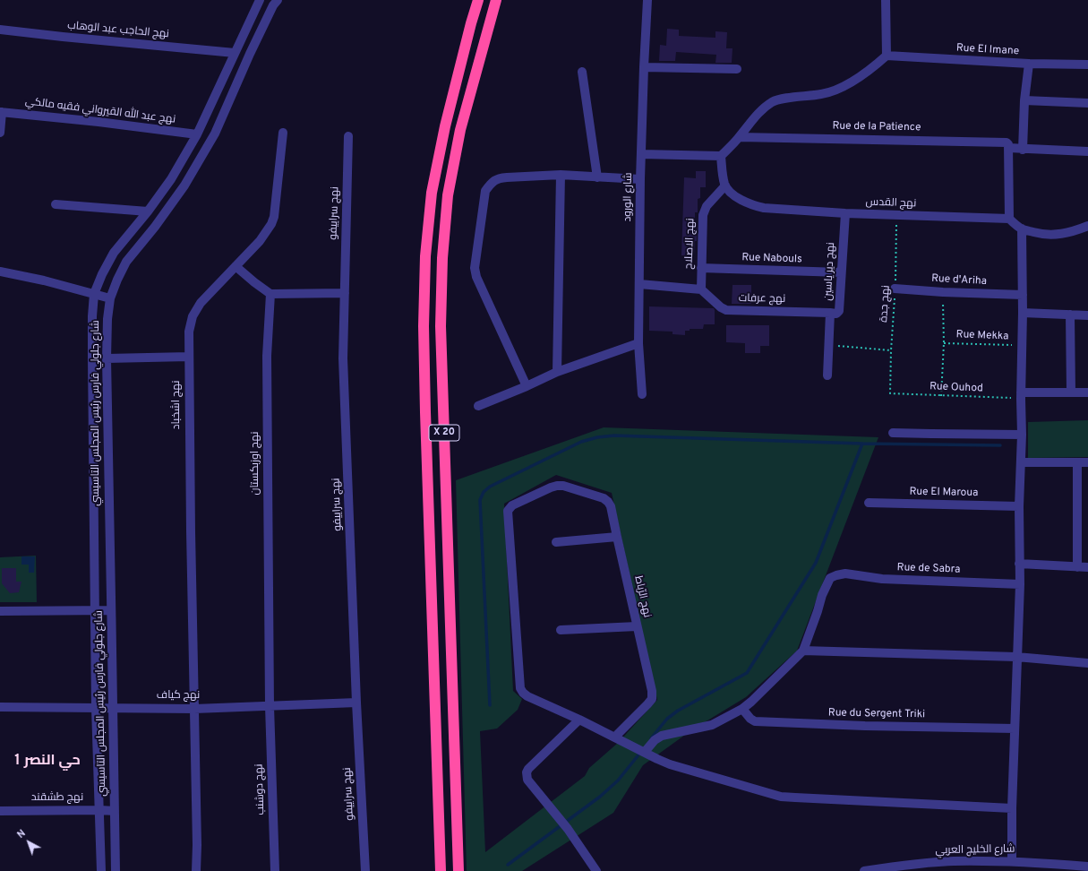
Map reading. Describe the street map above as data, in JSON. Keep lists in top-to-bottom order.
{
  "streets": {
    "highway": ["X 20"],
    "street": [
      "نهج الحاجب عبد الوهاب",
      "Rue El Imane",
      "نهج عبد الله القيرواني فقيه مالكي",
      "Rue de la Patience",
      "شارع الورود",
      "نهج القدس",
      "نهج سراييفو",
      "نهج الاصلاح",
      "Rue Nabouls",
      "نهج دير ياسين",
      "Rue d'Ariha",
      "نهج عرفات",
      "نهج اشخباد",
      "شارع جلولي فارس رئيس المجلس التاسيسي",
      "نهج اوزبكستان",
      "Rue El Maroua",
      "Rue de Sabra",
      "نهج الرّباط",
      "نهج كياف",
      "Rue du Sergent Triki",
      "نهج دوشنب",
      "نهج طشقند",
      "شارع الخليج العربي"
    ],
    "path": ["نهج جدة", "Rue Mekka", "Rue Ouhod"]
  },
  "crossings": [
    ["نهج الحاجب عبد الوهاب", "شارع جلولي فارس رئيس المجلس التاسيسي"],
    ["نهج عبد الله القيرواني فقيه مالكي", "شارع جلولي فارس رئيس المجلس التاسيسي"],
    ["نهج القدس", "نهج الاصلاح"],
    ["نهج القدس", "نهج دير ياسين"],
    ["نهج القدس", "نهج جدة"],
    ["نهج سراييفو", "نهج كياف"],
    ["نهج الاصلاح", "Rue Nabouls"],
    ["نهج الاصلاح", "نهج عرفات"],
    ["Rue Nabouls", "نهج دير ياسين"],
    ["نهج دير ياسين", "نهج عرفات"],
    ["Rue d'Ariha", "نهج جدة"],
    ["نهج جدة", "Rue Ouhod"],
    ["نهج اشخباد", "نهج كياف"],
    ["شارع جلولي فارس رئيس المجلس التاسيسي", "نهج كياف"],
    ["شارع جلولي فارس رئيس المجلس التاسيسي", "نهج طشقند"],
    ["نهج اوزبكستان", "نهج كياف"],
    ["نهج اوزبكستان", "نهج دوشنب"],
    ["نهج كياف", "نهج دوشنب"]
  ],
  "districts": ["حي النصر 1"],
  "north": "top left"
}
